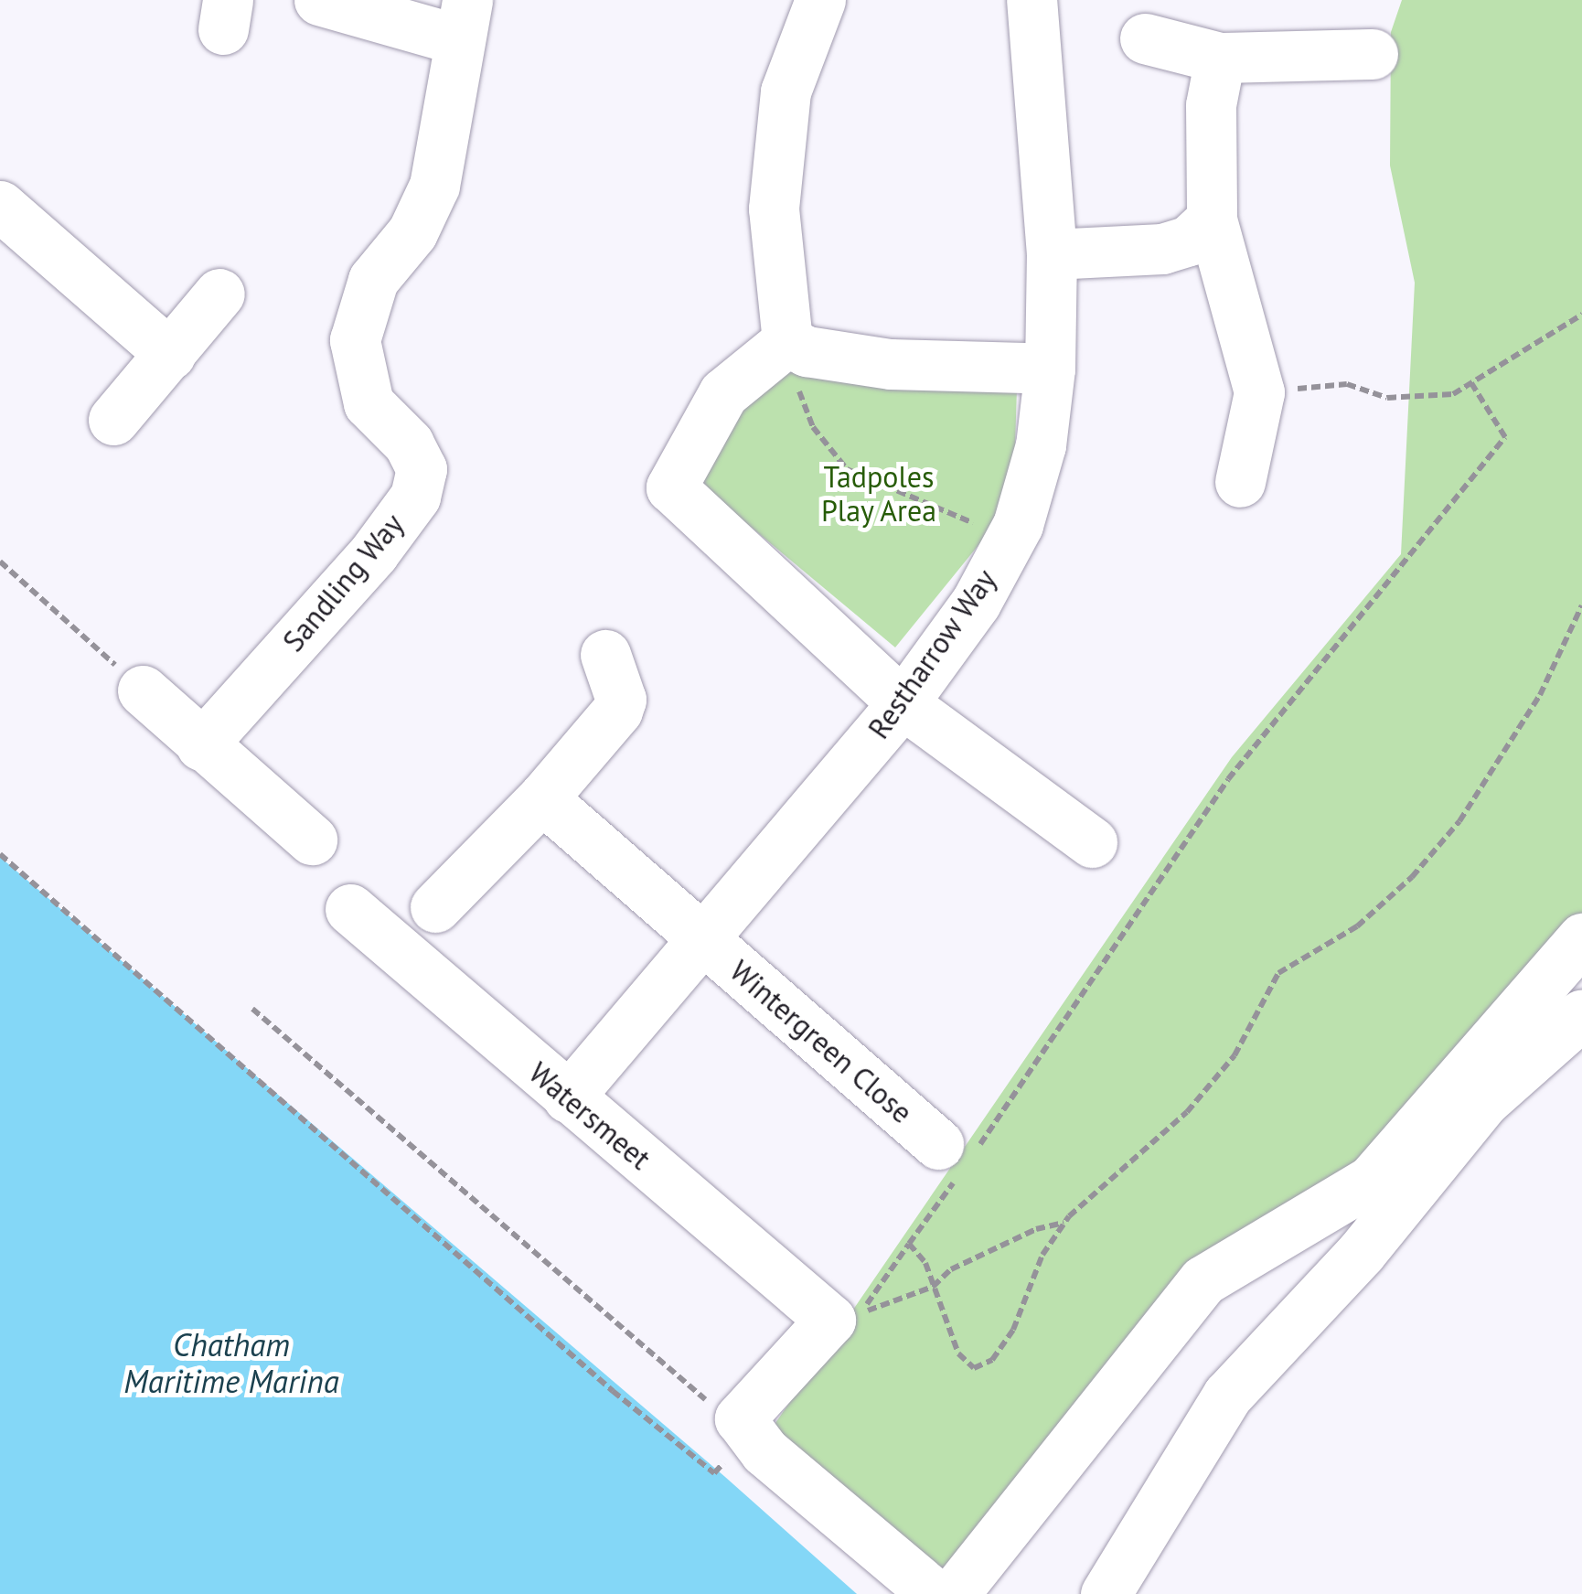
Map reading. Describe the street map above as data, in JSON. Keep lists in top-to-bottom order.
{
  "streets": {
    "street": [
      "Sandling Way",
      "Restharrow Way",
      "Wintergreen Close",
      "Watersmeet"
    ]
  },
  "crossings": [
    ["Restharrow Way", "Wintergreen Close"],
    ["Restharrow Way", "Watersmeet"]
  ],
  "water": ["Chatham Maritime Marina"],
  "parks": ["Tadpoles Play Area"]
}
